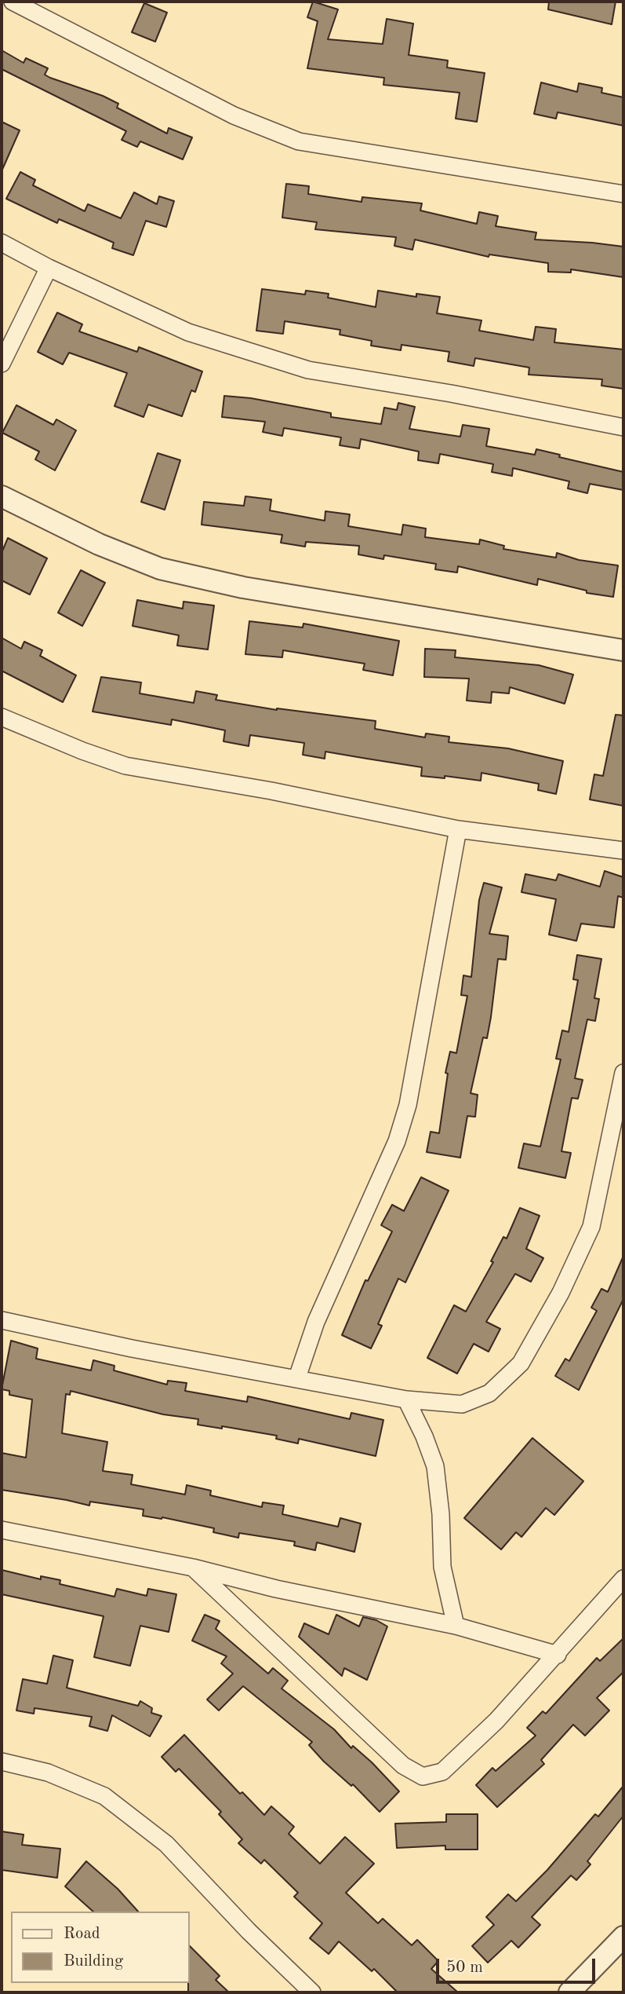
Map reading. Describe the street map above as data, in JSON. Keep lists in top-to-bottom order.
{
  "legend": ["Road", "Building"],
  "scale_bar": "50 m"
}
